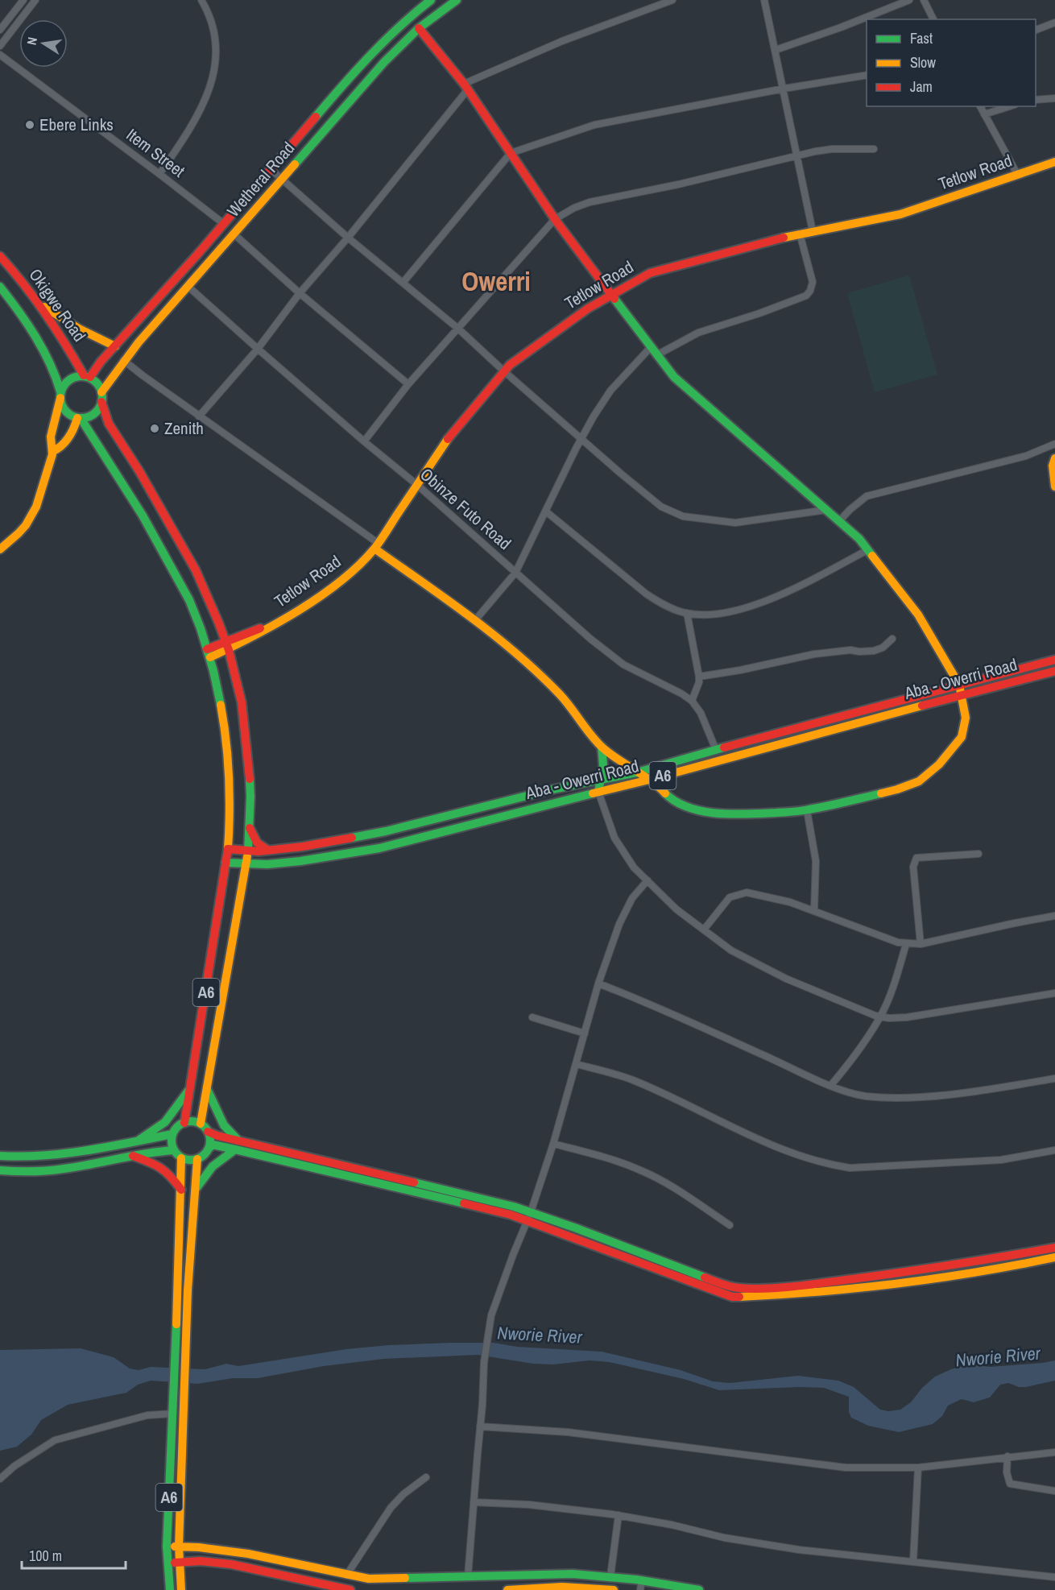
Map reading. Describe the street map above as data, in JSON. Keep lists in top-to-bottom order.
{
  "streets": {
    "main road": [
      "Tetlow Road",
      "Wetheral Road",
      "Okigwe Road",
      "Aba - Owerri Road",
      "A6"
    ],
    "street": ["Item Street", "Obinze Futo Road"]
  },
  "crossings": [
    ["Item Street", "Wetheral Road"],
    ["Tetlow Road", "Obinze Futo Road"],
    ["Wetheral Road", "Okigwe Road"],
    ["Wetheral Road", "Obinze Futo Road"],
    ["Aba - Owerri Road", "A6"]
  ],
  "districts": ["Owerri"],
  "water": ["Nworie River"],
  "places": ["Ebere Links", "Zenith"],
  "legend": ["Fast", "Slow", "Jam"],
  "scale_bar": "100 m",
  "north": "left"
}
